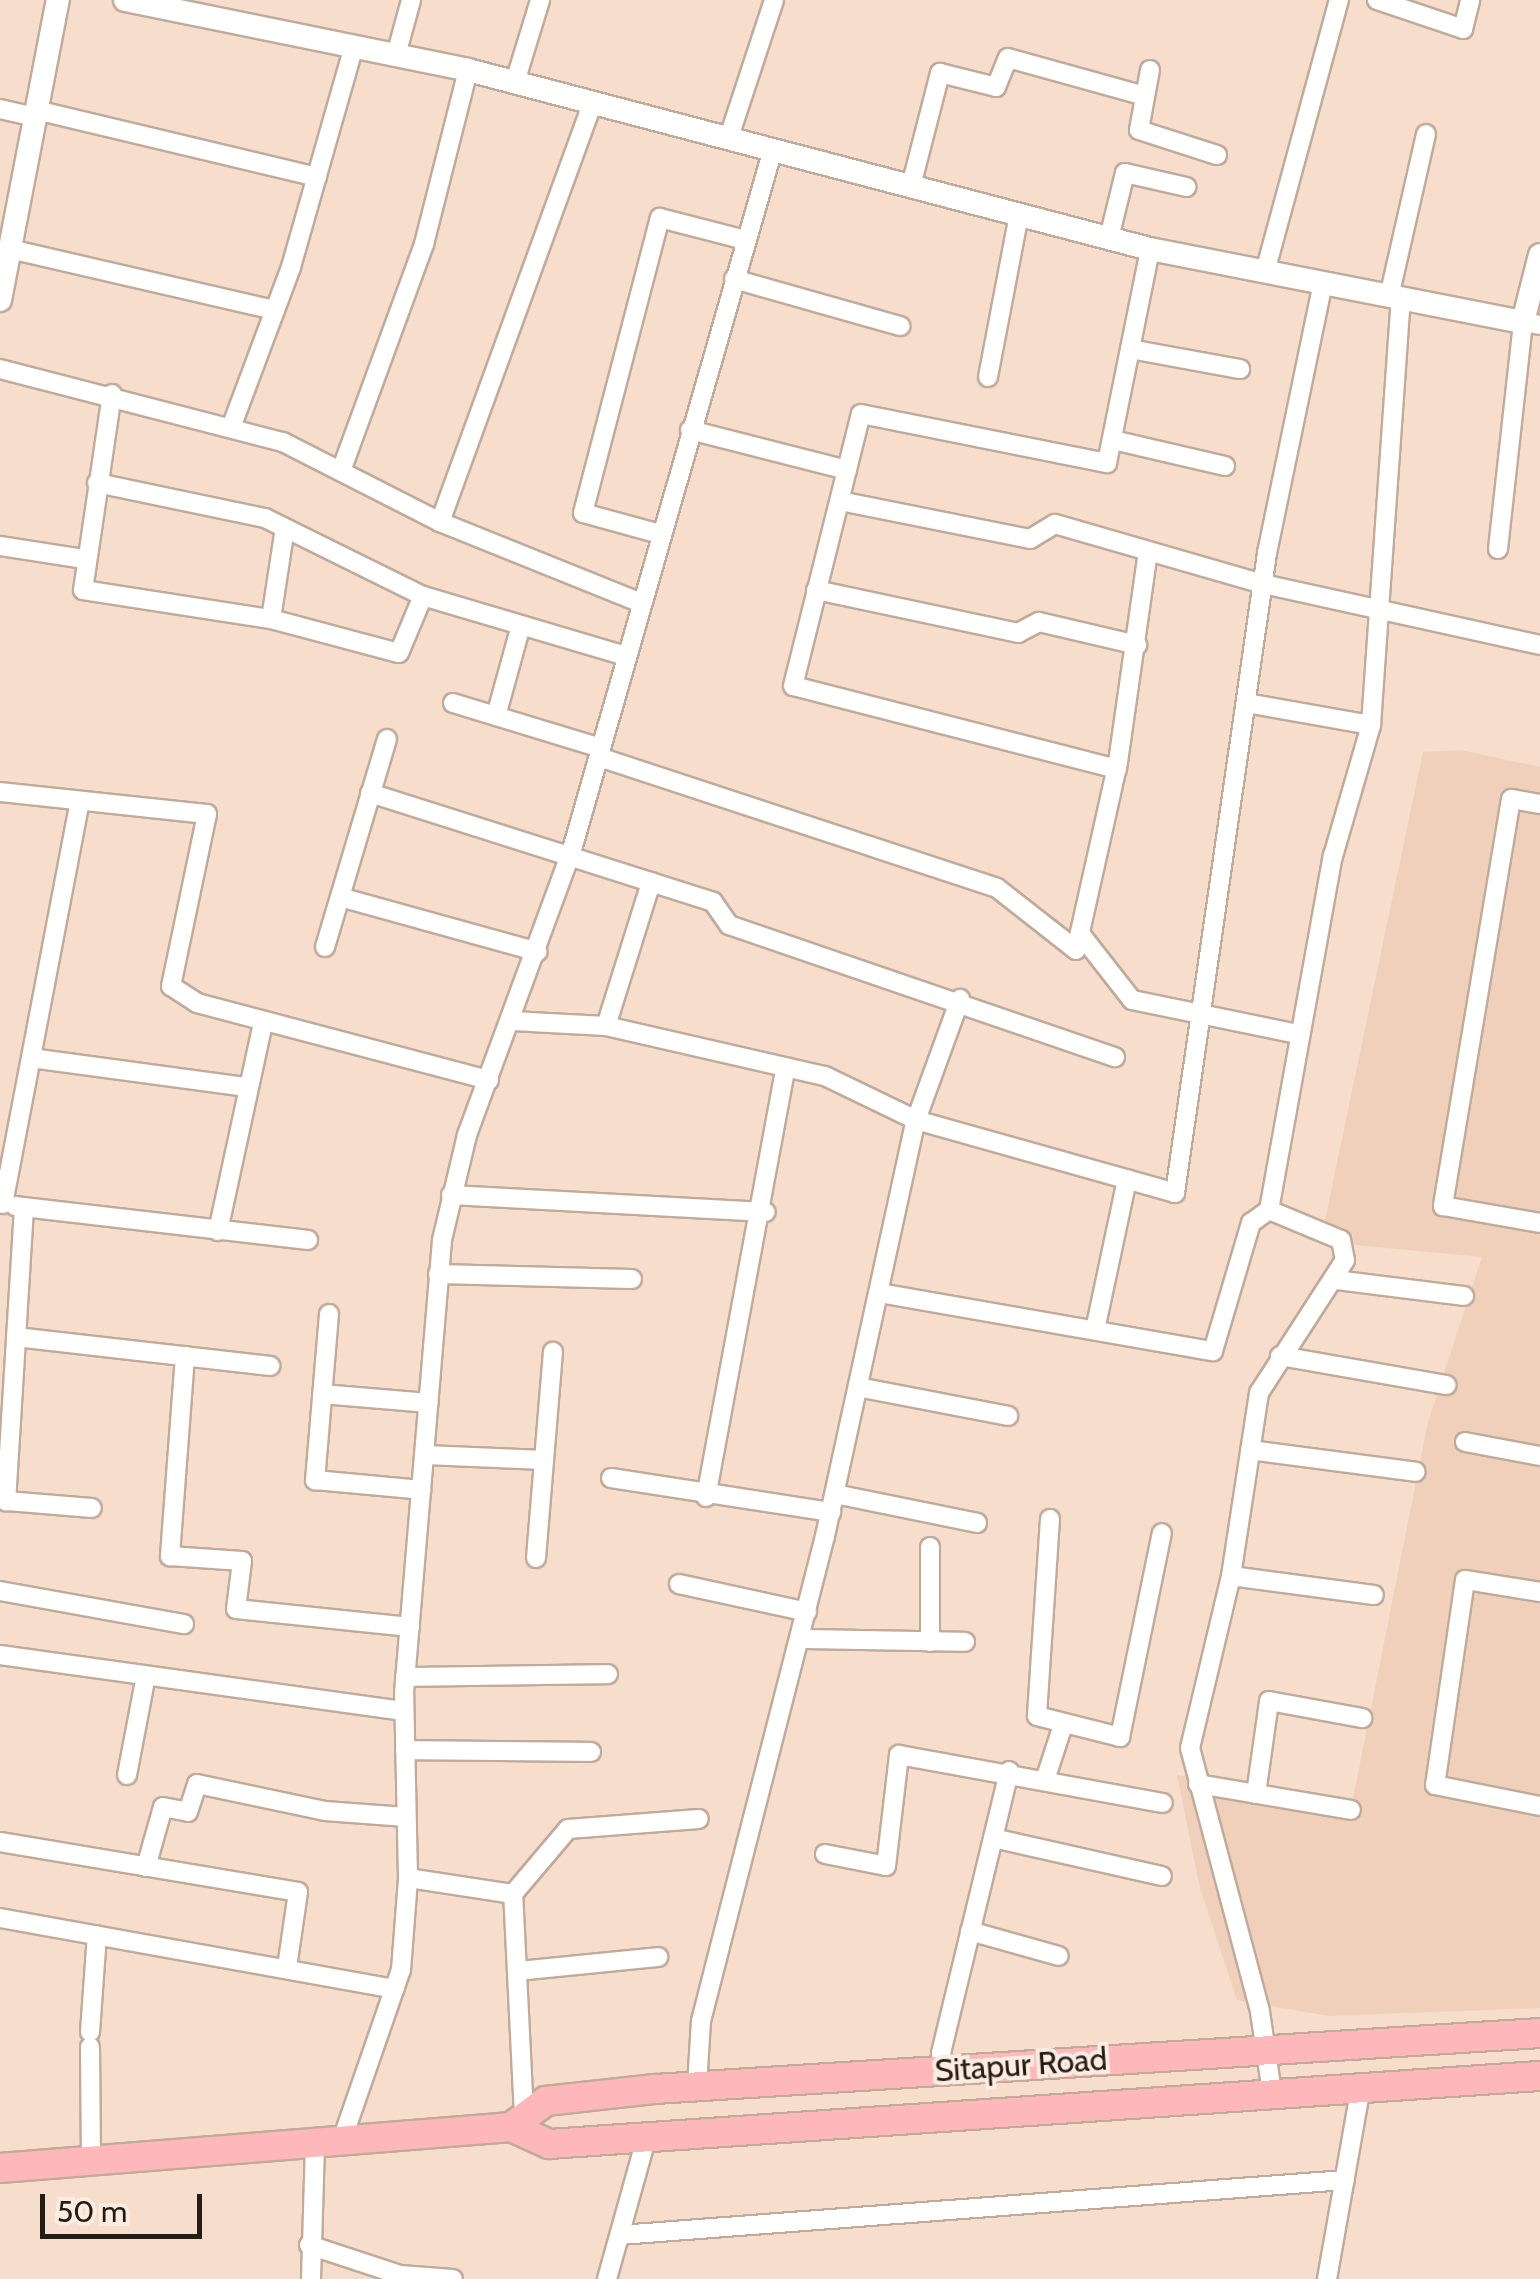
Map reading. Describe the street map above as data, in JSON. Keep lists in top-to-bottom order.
{
  "streets": {
    "main road": ["Sitapur Road"]
  },
  "scale_bar": "50 m"
}
